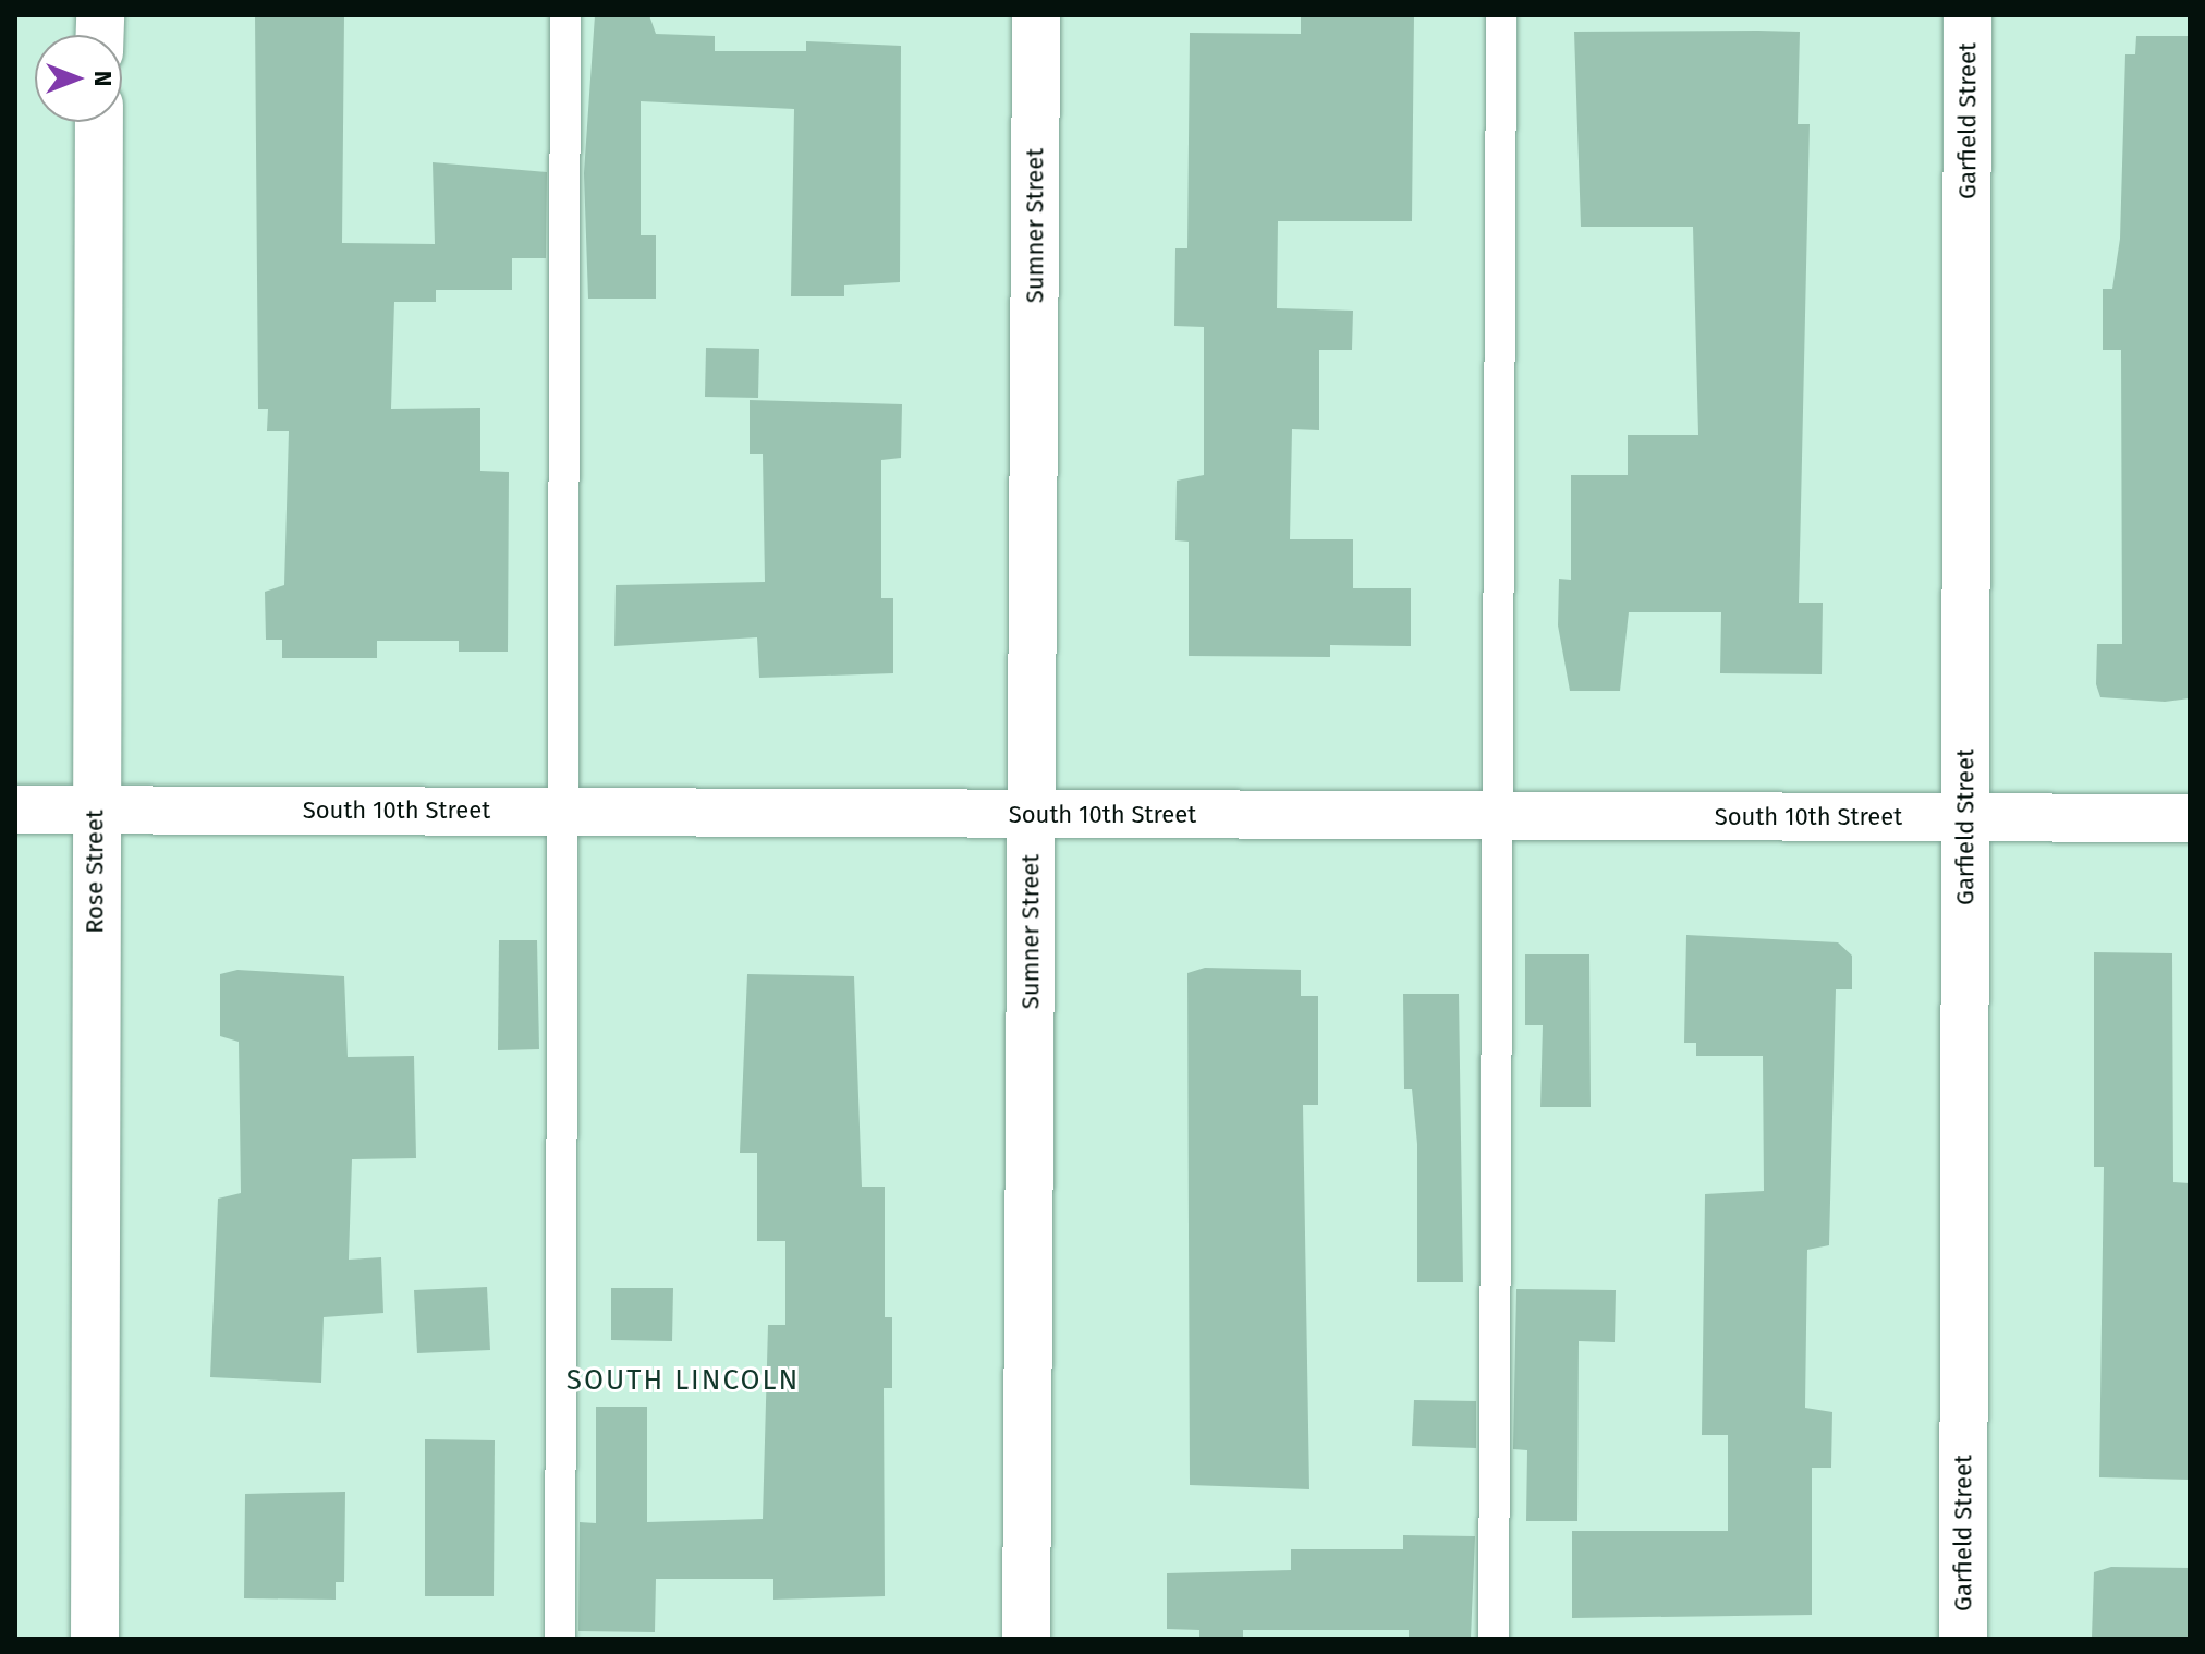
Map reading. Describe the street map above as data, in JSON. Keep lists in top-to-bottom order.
{
  "streets": {
    "street": [
      "Garfield Street",
      "Sumner Street",
      "South 10th Street",
      "Rose Street"
    ]
  },
  "crossings": [
    ["Garfield Street", "South 10th Street"],
    ["Sumner Street", "South 10th Street"],
    ["South 10th Street", "Rose Street"]
  ],
  "districts": ["SOUTH LINCOLN"],
  "north": "right"
}
